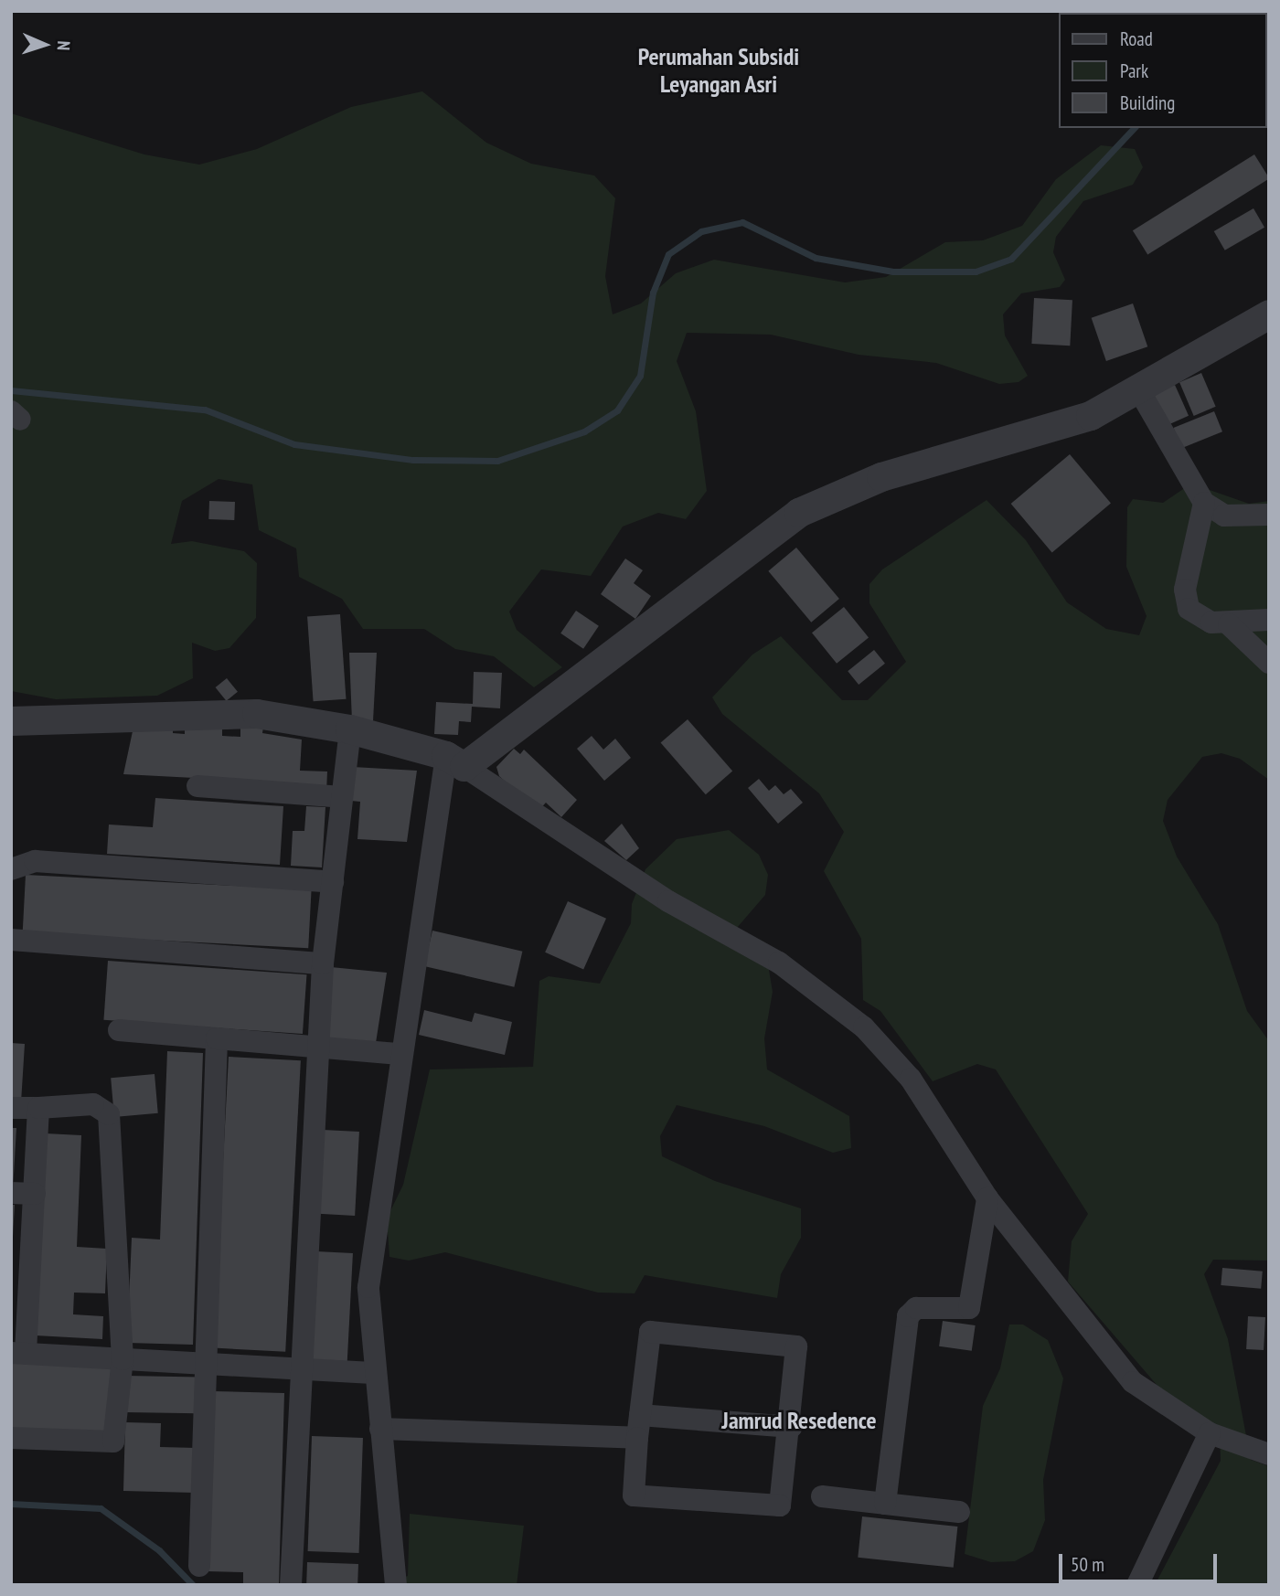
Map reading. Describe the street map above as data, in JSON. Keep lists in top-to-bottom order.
{
  "districts": ["Perumahan Subsidi Leyangan Asri", "Jamrud Resedence"],
  "legend": ["Road", "Park", "Building"],
  "scale_bar": "50 m",
  "north": "right"
}
